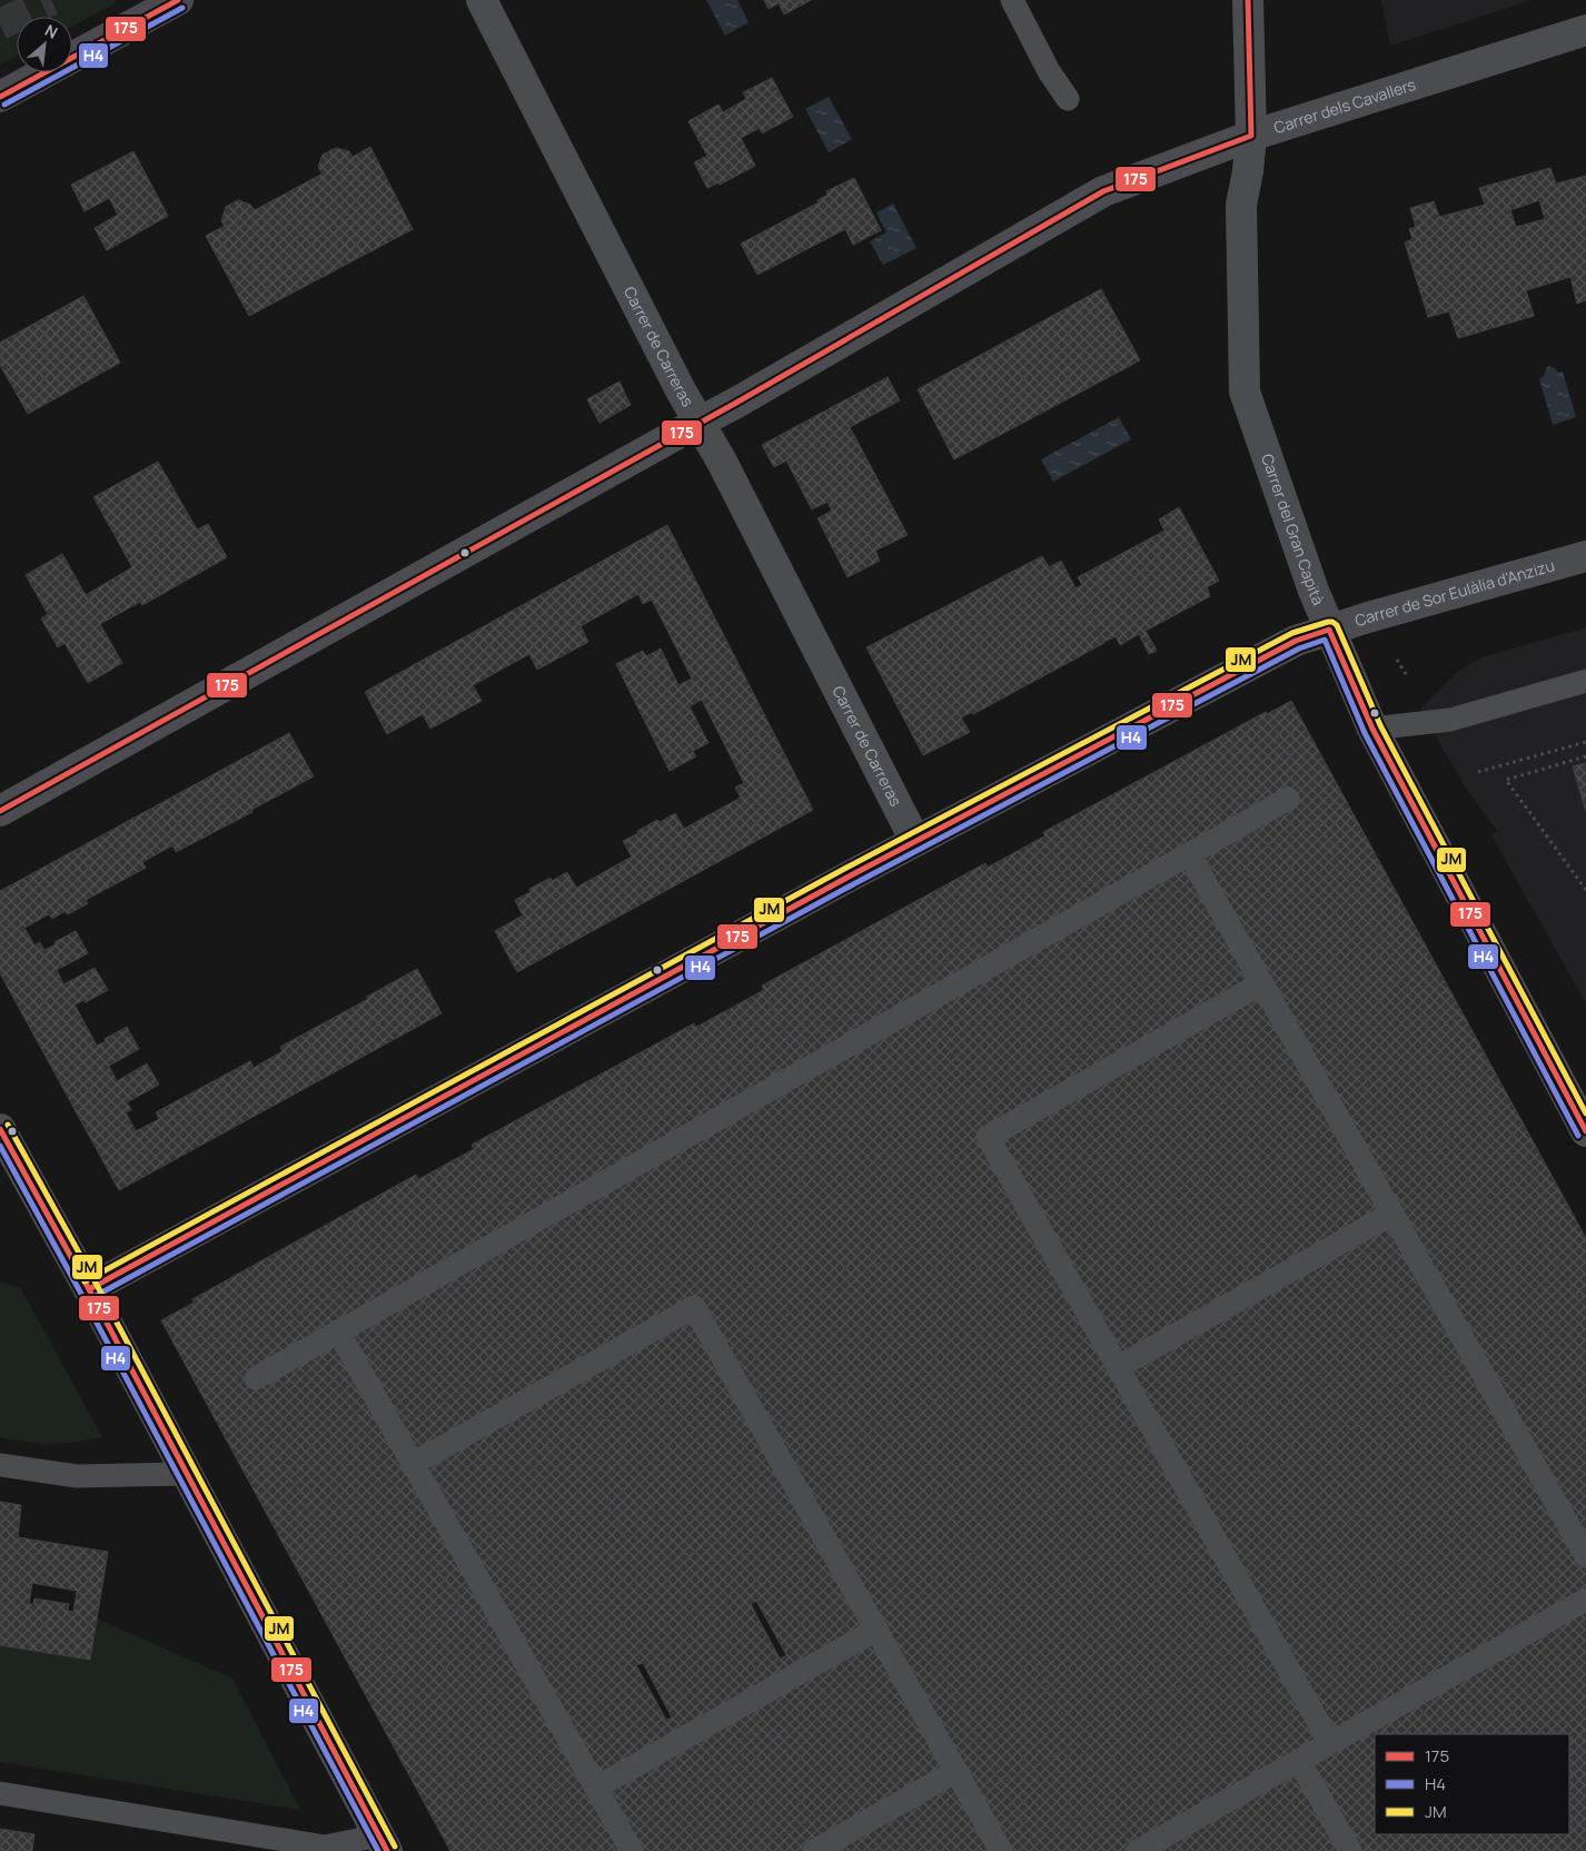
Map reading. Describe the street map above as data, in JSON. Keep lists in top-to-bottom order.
{
  "streets": {
    "street": [
      "Carrer dels Cavallers",
      "Carrer de Carreras",
      "Carrer del Gran Capità",
      "Carrer de Sor Eulàlia d'Anzizu"
    ]
  },
  "crossings": [
    ["Carrer dels Cavallers", "Carrer de Carreras"],
    ["Carrer dels Cavallers", "Carrer del Gran Capità"],
    ["Carrer de Carreras", "Carrer de Sor Eulàlia d'Anzizu"],
    ["Carrer del Gran Capità", "Carrer de Sor Eulàlia d'Anzizu"]
  ],
  "lines": ["transit line 175", "transit line H4", "transit line JM"],
  "legend": ["175", "H4", "JM"],
  "north": "top right"
}
